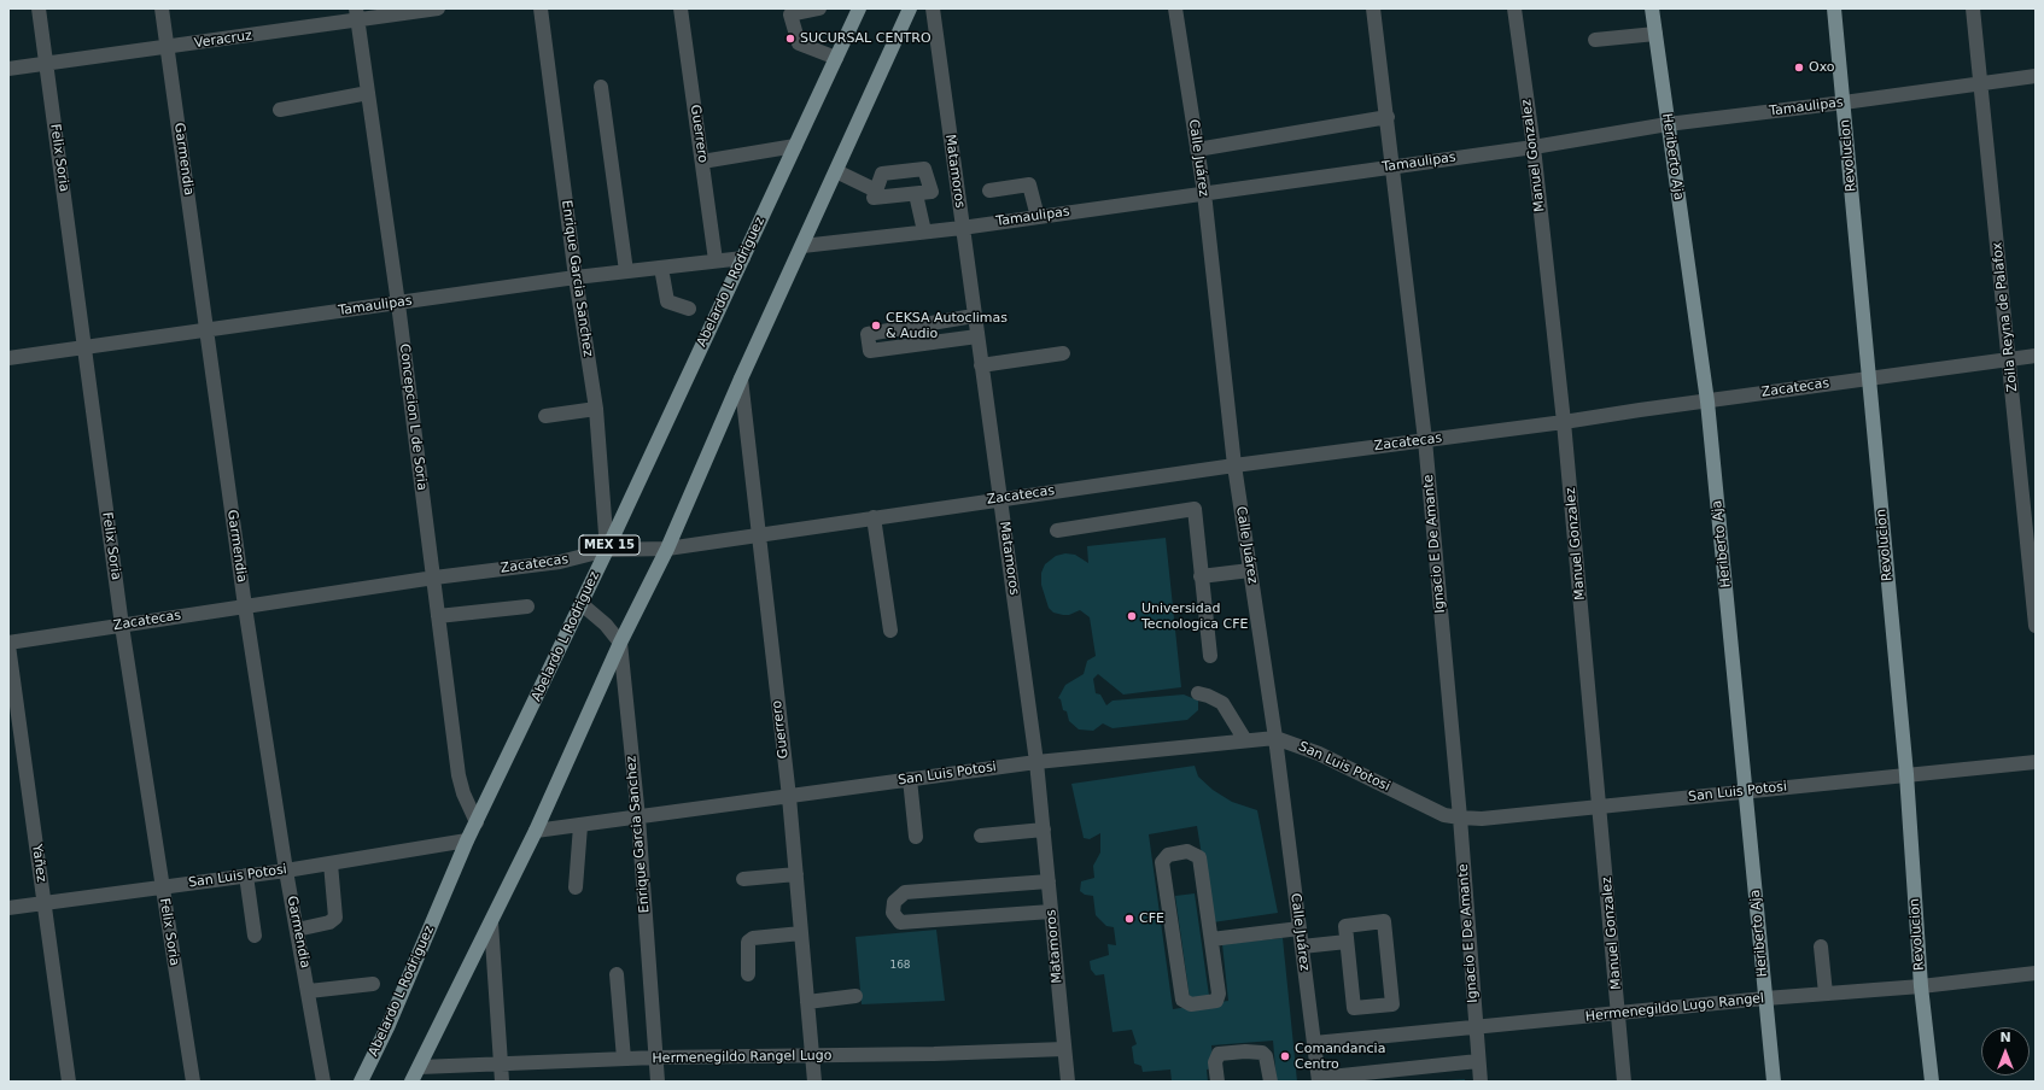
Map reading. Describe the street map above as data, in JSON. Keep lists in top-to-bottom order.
{
  "streets": {
    "main road": [
      "Revolucion",
      "Heriberto Aja",
      "Abelardo L Rodriguez",
      "MEX 15"
    ],
    "street": [
      "Veracruz",
      "Tamaulipas",
      "Guerrero",
      "Manuel Gonzalez",
      "Felix Soria",
      "Calle Juárez",
      "Garmendia",
      "Matamoros",
      "Enrique Garcia Sanchez",
      "Zoila Reyna de Palafox",
      "Zacatecas",
      "Concepcion L de Soria",
      "Ignacio E De Amante",
      "San Luis Potosi",
      "Yañez",
      "Hermenegildo Lugo Rangel",
      "Hermenegildo Rangel Lugo"
    ]
  },
  "crossings": [
    ["Veracruz", "Felix Soria"],
    ["Veracruz", "Garmendia"],
    ["Veracruz", "Concepcion L de Soria"],
    ["Tamaulipas", "Guerrero"],
    ["Tamaulipas", "Manuel Gonzalez"],
    ["Tamaulipas", "Revolucion"],
    ["Tamaulipas", "Heriberto Aja"],
    ["Tamaulipas", "Felix Soria"],
    ["Tamaulipas", "Calle Juárez"],
    ["Tamaulipas", "Garmendia"],
    ["Tamaulipas", "Matamoros"],
    ["Tamaulipas", "Enrique Garcia Sanchez"],
    ["Tamaulipas", "Abelardo L Rodriguez"],
    ["Tamaulipas", "Zoila Reyna de Palafox"],
    ["Tamaulipas", "Concepcion L de Soria"],
    ["Tamaulipas", "Ignacio E De Amante"],
    ["Guerrero", "Zacatecas"],
    ["Guerrero", "San Luis Potosi"],
    ["Guerrero", "Hermenegildo Rangel Lugo"],
    ["Manuel Gonzalez", "Zacatecas"],
    ["Manuel Gonzalez", "San Luis Potosi"],
    ["Manuel Gonzalez", "Hermenegildo Lugo Rangel"],
    ["Revolucion", "Zacatecas"],
    ["Revolucion", "San Luis Potosi"],
    ["Revolucion", "Hermenegildo Lugo Rangel"],
    ["Heriberto Aja", "Zacatecas"],
    ["Heriberto Aja", "San Luis Potosi"],
    ["Heriberto Aja", "Hermenegildo Lugo Rangel"],
    ["Felix Soria", "Zacatecas"],
    ["Felix Soria", "San Luis Potosi"],
    ["Calle Juárez", "Zacatecas"],
    ["Calle Juárez", "San Luis Potosi"],
    ["Calle Juárez", "Hermenegildo Lugo Rangel"],
    ["Garmendia", "Zacatecas"],
    ["Garmendia", "San Luis Potosi"],
    ["Matamoros", "Zacatecas"],
    ["Matamoros", "San Luis Potosi"],
    ["Matamoros", "Hermenegildo Rangel Lugo"],
    ["Enrique Garcia Sanchez", "Abelardo L Rodriguez"],
    ["Enrique Garcia Sanchez", "Zacatecas"],
    ["Enrique Garcia Sanchez", "San Luis Potosi"],
    ["Enrique Garcia Sanchez", "Hermenegildo Rangel Lugo"],
    ["Abelardo L Rodriguez", "Zacatecas"],
    ["Abelardo L Rodriguez", "Concepcion L de Soria"],
    ["Abelardo L Rodriguez", "San Luis Potosi"],
    ["Zoila Reyna de Palafox", "Zacatecas"],
    ["Zacatecas", "Concepcion L de Soria"],
    ["Zacatecas", "Ignacio E De Amante"],
    ["Zacatecas", "Yañez"],
    ["Ignacio E De Amante", "San Luis Potosi"],
    ["Ignacio E De Amante", "Hermenegildo Lugo Rangel"],
    ["San Luis Potosi", "Yañez"]
  ],
  "places": [
    "SUCURSAL CENTRO",
    "Oxo",
    "CEKSA Autoclimas & Audio",
    "Universidad Tecnologica CFE",
    "CFE",
    "Comandancia Centro"
  ],
  "house_numbers": ["168"],
  "north": "top"
}
